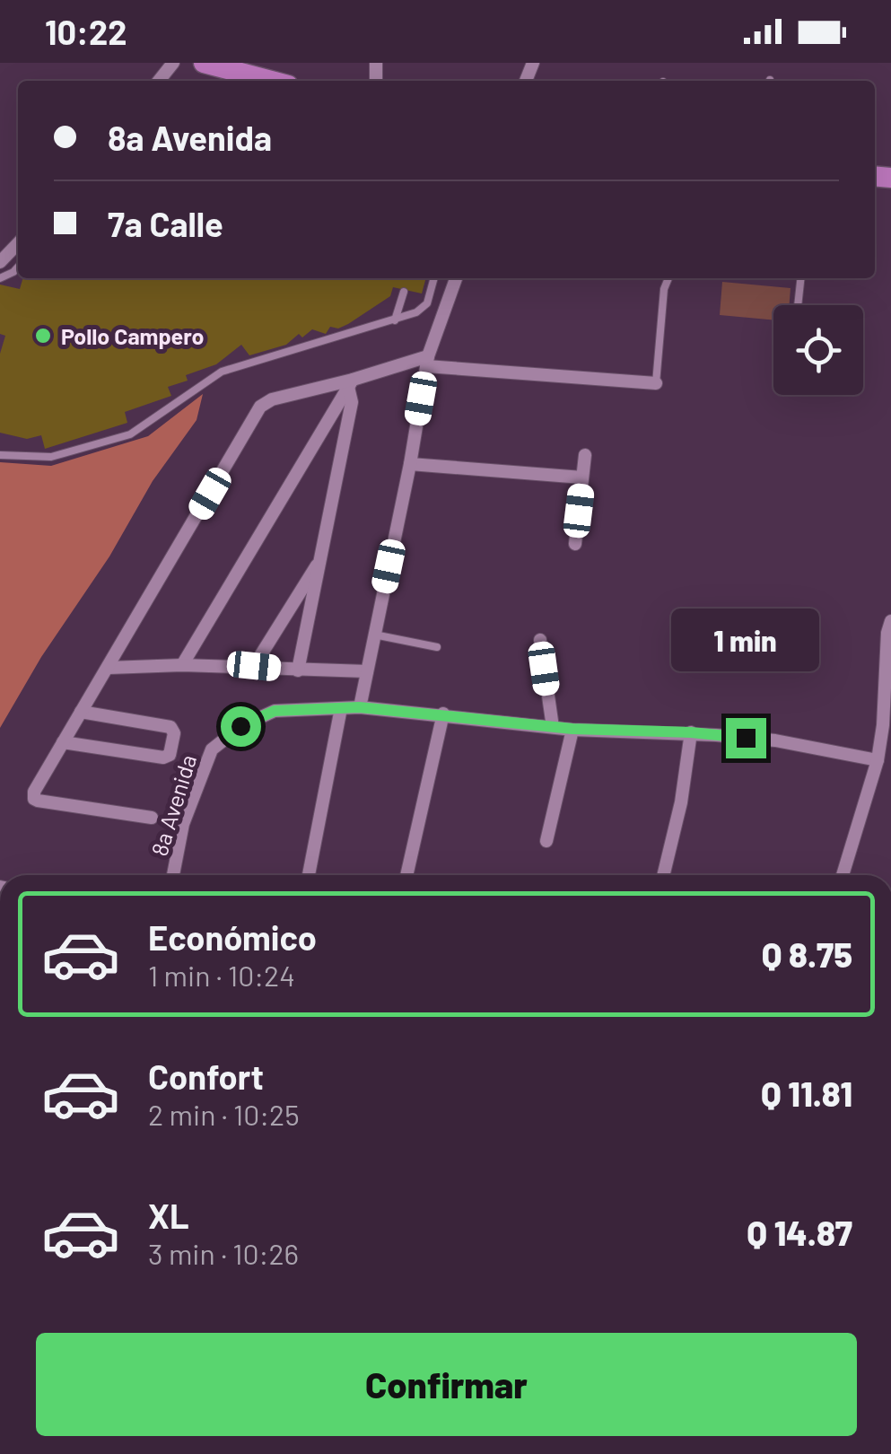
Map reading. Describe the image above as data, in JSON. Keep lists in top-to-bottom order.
{
  "streets": {
    "street": ["8a Avenida"]
  },
  "places": ["Pollo Campero"],
  "page": {
    "status": "10:22",
    "banner": ["8a Avenida", "7a Calle"],
    "bubble": "1 min",
    "list": [
      {
        "name": "Económico",
        "note": "1 min · 10:24",
        "value": "Q 8.75"
      },
      {
        "name": "Confort",
        "note": "2 min · 10:25",
        "value": "Q 11.81"
      },
      {
        "name": "XL",
        "note": "3 min · 10:26",
        "value": "Q 14.87"
      }
    ],
    "buttons": "Confirmar"
  }
}
